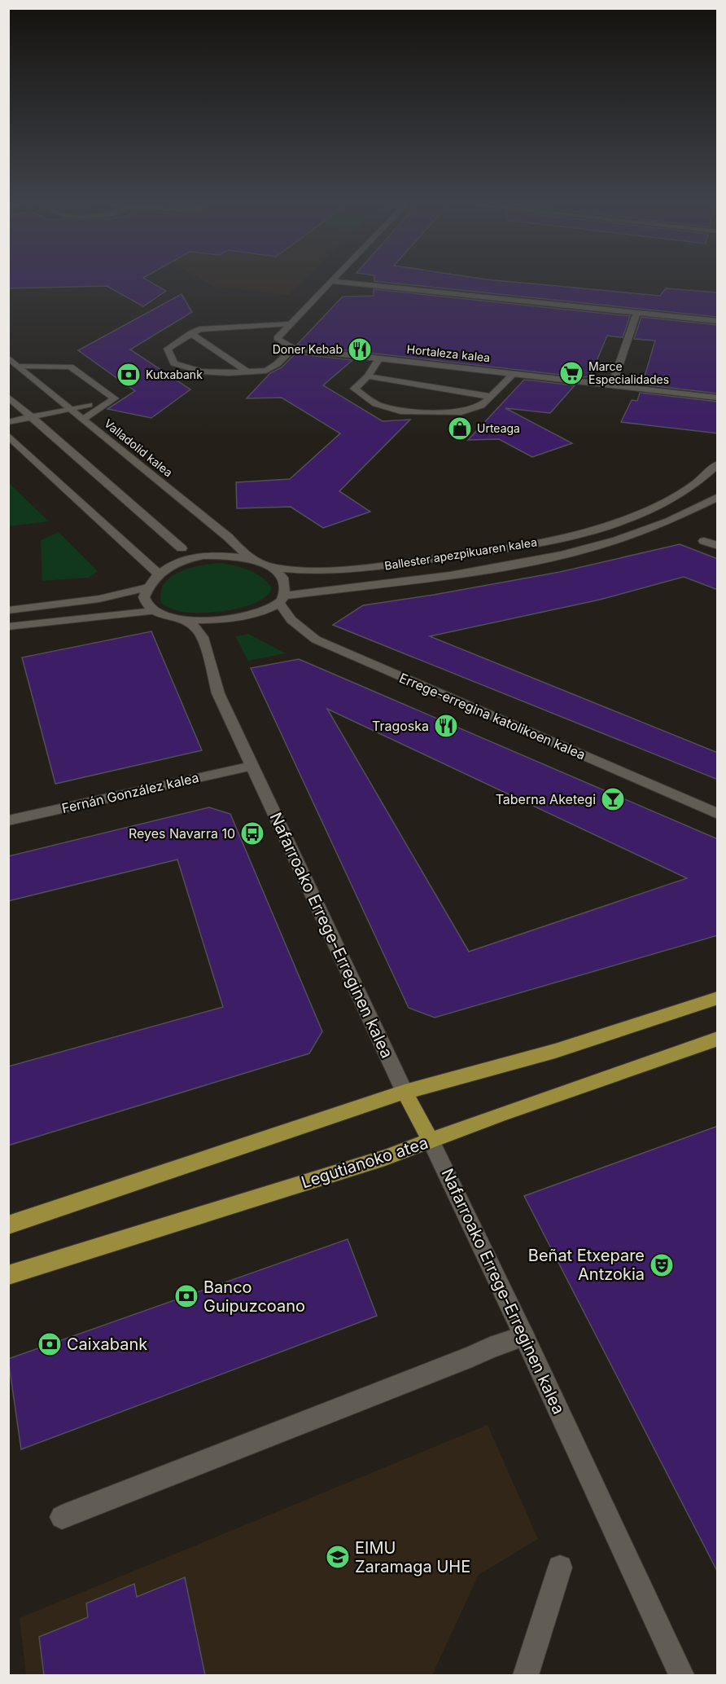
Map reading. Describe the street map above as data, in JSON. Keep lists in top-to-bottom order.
{
  "streets": {
    "main road": ["Nafarroako Errege-Erreginen kalea", "Legutianoko atea"],
    "street": [
      "Hortaleza kalea",
      "Valladolid kalea",
      "Ballester apezpikuaren kalea",
      "Errege-erregina katolikoen kalea",
      "Fernán González kalea"
    ]
  },
  "crossings": [
    ["Valladolid kalea", "Ballester apezpikuaren kalea"],
    ["Ballester apezpikuaren kalea", "Errege-erregina katolikoen kalea"],
    ["Ballester apezpikuaren kalea", "Nafarroako Errege-Erreginen kalea"],
    ["Fernán González kalea", "Nafarroako Errege-Erreginen kalea"],
    ["Nafarroako Errege-Erreginen kalea", "Legutianoko atea"]
  ],
  "places": {
    "restaurant": ["Doner Kebab", "Tragoska"],
    "supermarket": ["Marce Especialidades"],
    "bank": ["Kutxabank", "Banco Guipuzcoano", "Caixabank"],
    "shop": ["Urteaga"],
    "bar": ["Taberna Aketegi"],
    "bus stop": ["Reyes Navarra 10"],
    "theatre": ["Beñat Etxepare Antzokia"],
    "school or university": ["EIMU Zaramaga UHE"]
  }
}
